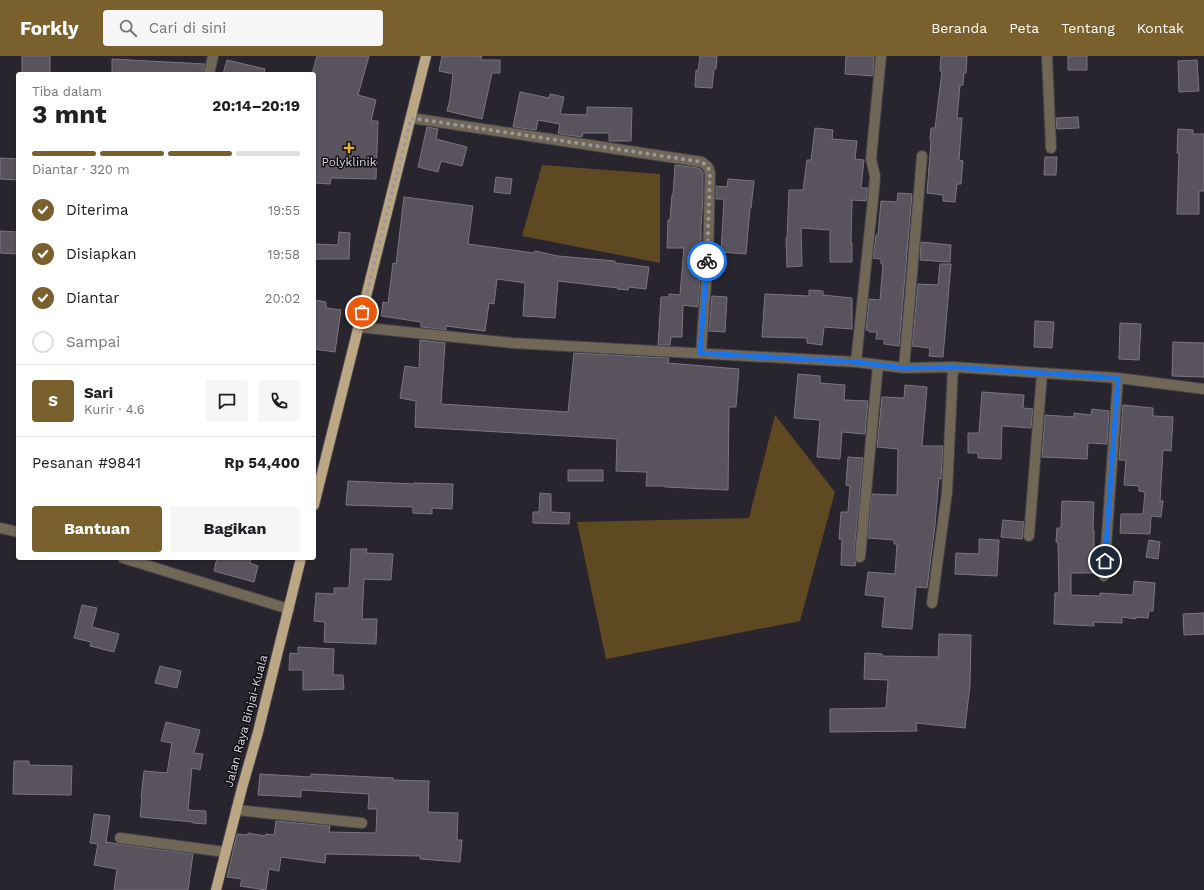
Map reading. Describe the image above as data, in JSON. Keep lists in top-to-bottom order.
{
  "streets": {
    "main road": ["Jalan Raya Binjai-Kuala"]
  },
  "places": {
    "health": ["Polyklinik"]
  },
  "page": {
    "header": "Forkly",
    "search": "Cari di sini",
    "nav": [
      "Beranda",
      "Peta",
      "Tentang",
      "Kontak"
    ],
    "heading": ["3 mnt", "Tiba dalam", "20:14–20:19"],
    "panel": [
      "Sari",
      "Kurir · 4.6",
      "Pesanan #9841",
      "Rp 54,400"
    ],
    "bar": "Diantar · 320 m",
    "list": [
      ["Diterima", "19:55"],
      ["Disiapkan", "19:58"],
      ["Diantar", "20:02"],
      "Sampai"
    ],
    "round": "S",
    "buttons": ["Bantuan", "Bagikan"]
  }
}
